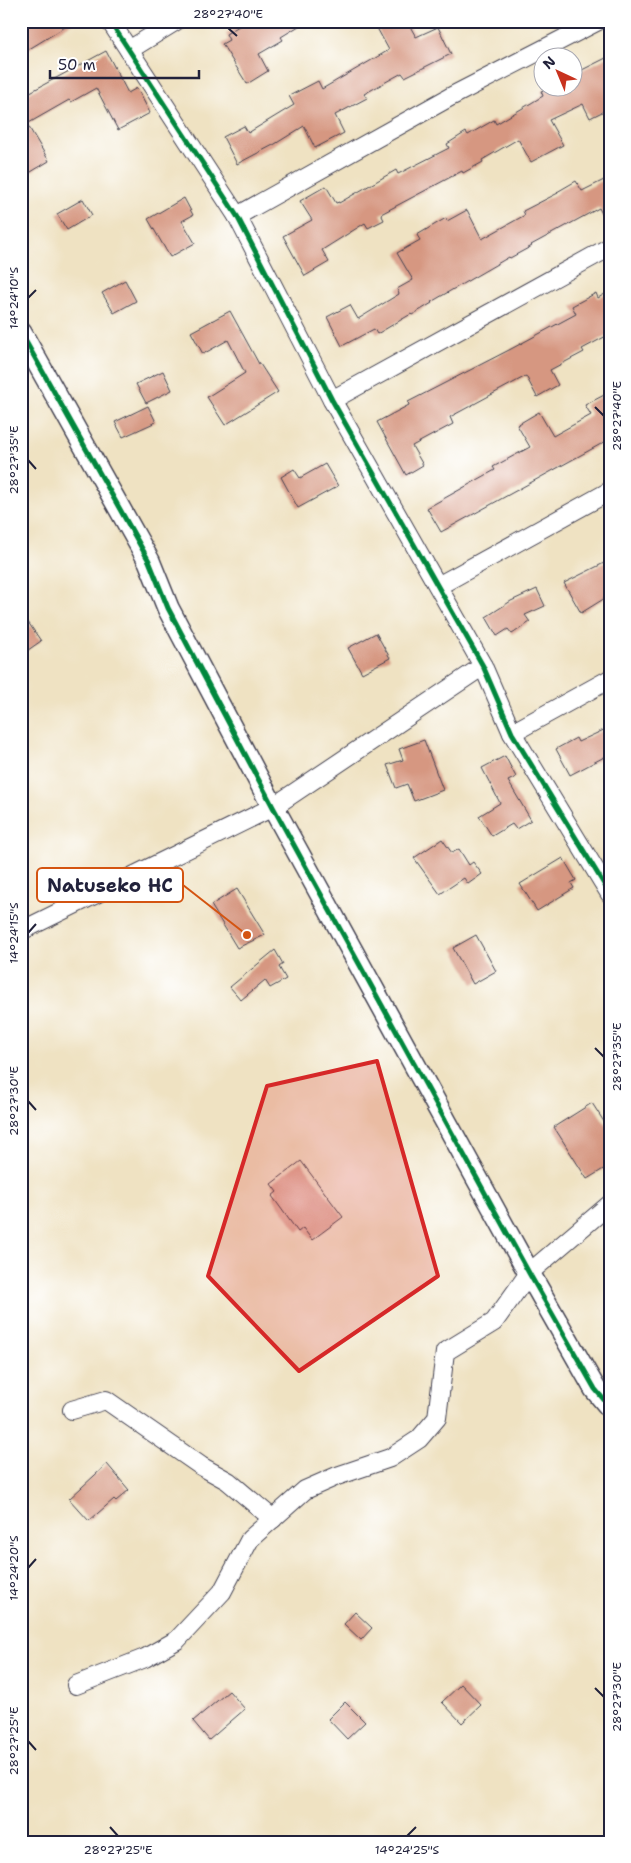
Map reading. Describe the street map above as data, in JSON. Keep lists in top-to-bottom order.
{
  "places": ["Natuseko HC"],
  "scale_bar": "50 m",
  "north": "top left",
  "coordinates": [
    "28°27'40\"E",
    "14°24'10\"S",
    "28°27'35\"E",
    "14°24'15\"S",
    "28°27'30\"E",
    "14°24'20\"S",
    "28°27'25\"E",
    "14°24'25\"S"
  ]
}
